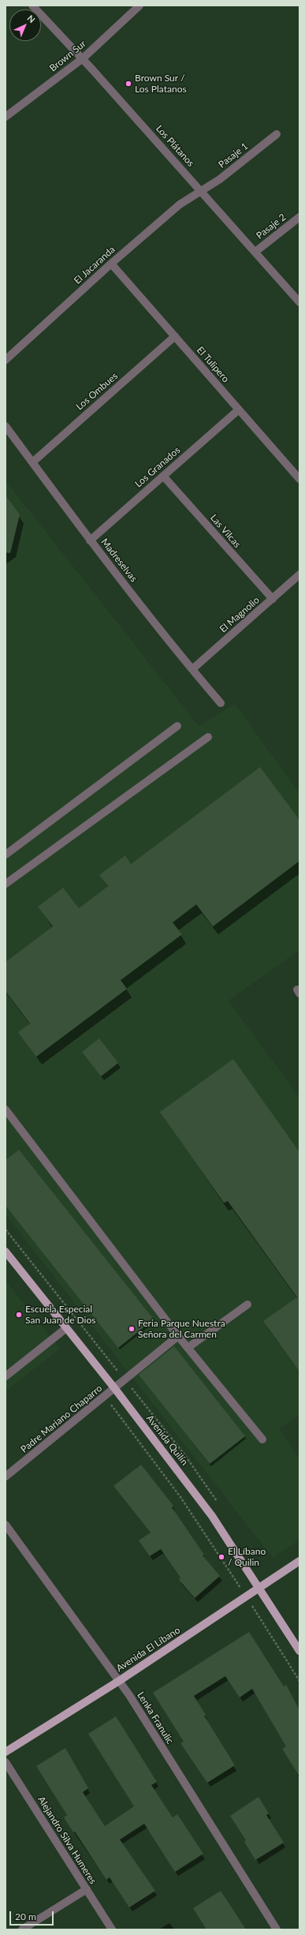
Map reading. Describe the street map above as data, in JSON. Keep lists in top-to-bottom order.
{
  "streets": {
    "main road": ["Avenida Quilín", "Avenida El Líbano"],
    "street": [
      "Brown Sur",
      "Los Plátanos",
      "Pasaje 1",
      "Pasaje 2",
      "El Jacaranda",
      "El Tulipero",
      "Los Ombues",
      "Los Granados",
      "Las Vilcas",
      "Madreselvas",
      "El Magnolio",
      "Padre Mariano Chaparro",
      "Lenka Franulic",
      "Alejandro Silva Humeres"
    ]
  },
  "crossings": [
    ["Brown Sur", "Los Plátanos"],
    ["Los Plátanos", "Pasaje 1"],
    ["Los Plátanos", "Pasaje 2"],
    ["Los Plátanos", "El Jacaranda"],
    ["Pasaje 1", "El Jacaranda"],
    ["El Jacaranda", "El Tulipero"],
    ["El Tulipero", "Los Ombues"],
    ["El Tulipero", "Los Granados"],
    ["Los Ombues", "Madreselvas"],
    ["Los Granados", "Las Vilcas"],
    ["Los Granados", "Madreselvas"],
    ["Las Vilcas", "El Magnolio"],
    ["Madreselvas", "El Magnolio"],
    ["Padre Mariano Chaparro", "Avenida Quilín"],
    ["Avenida Quilín", "Avenida El Líbano"],
    ["Avenida El Líbano", "Lenka Franulic"]
  ],
  "places": [
    "Brown Sur / Los Platanos",
    "Escuela Especial San Juan de Dios",
    "Feria Parque Nuestra Señora del Carmen",
    "El Líbano / Quilin"
  ],
  "scale_bar": "20 m",
  "north": "top right"
}
